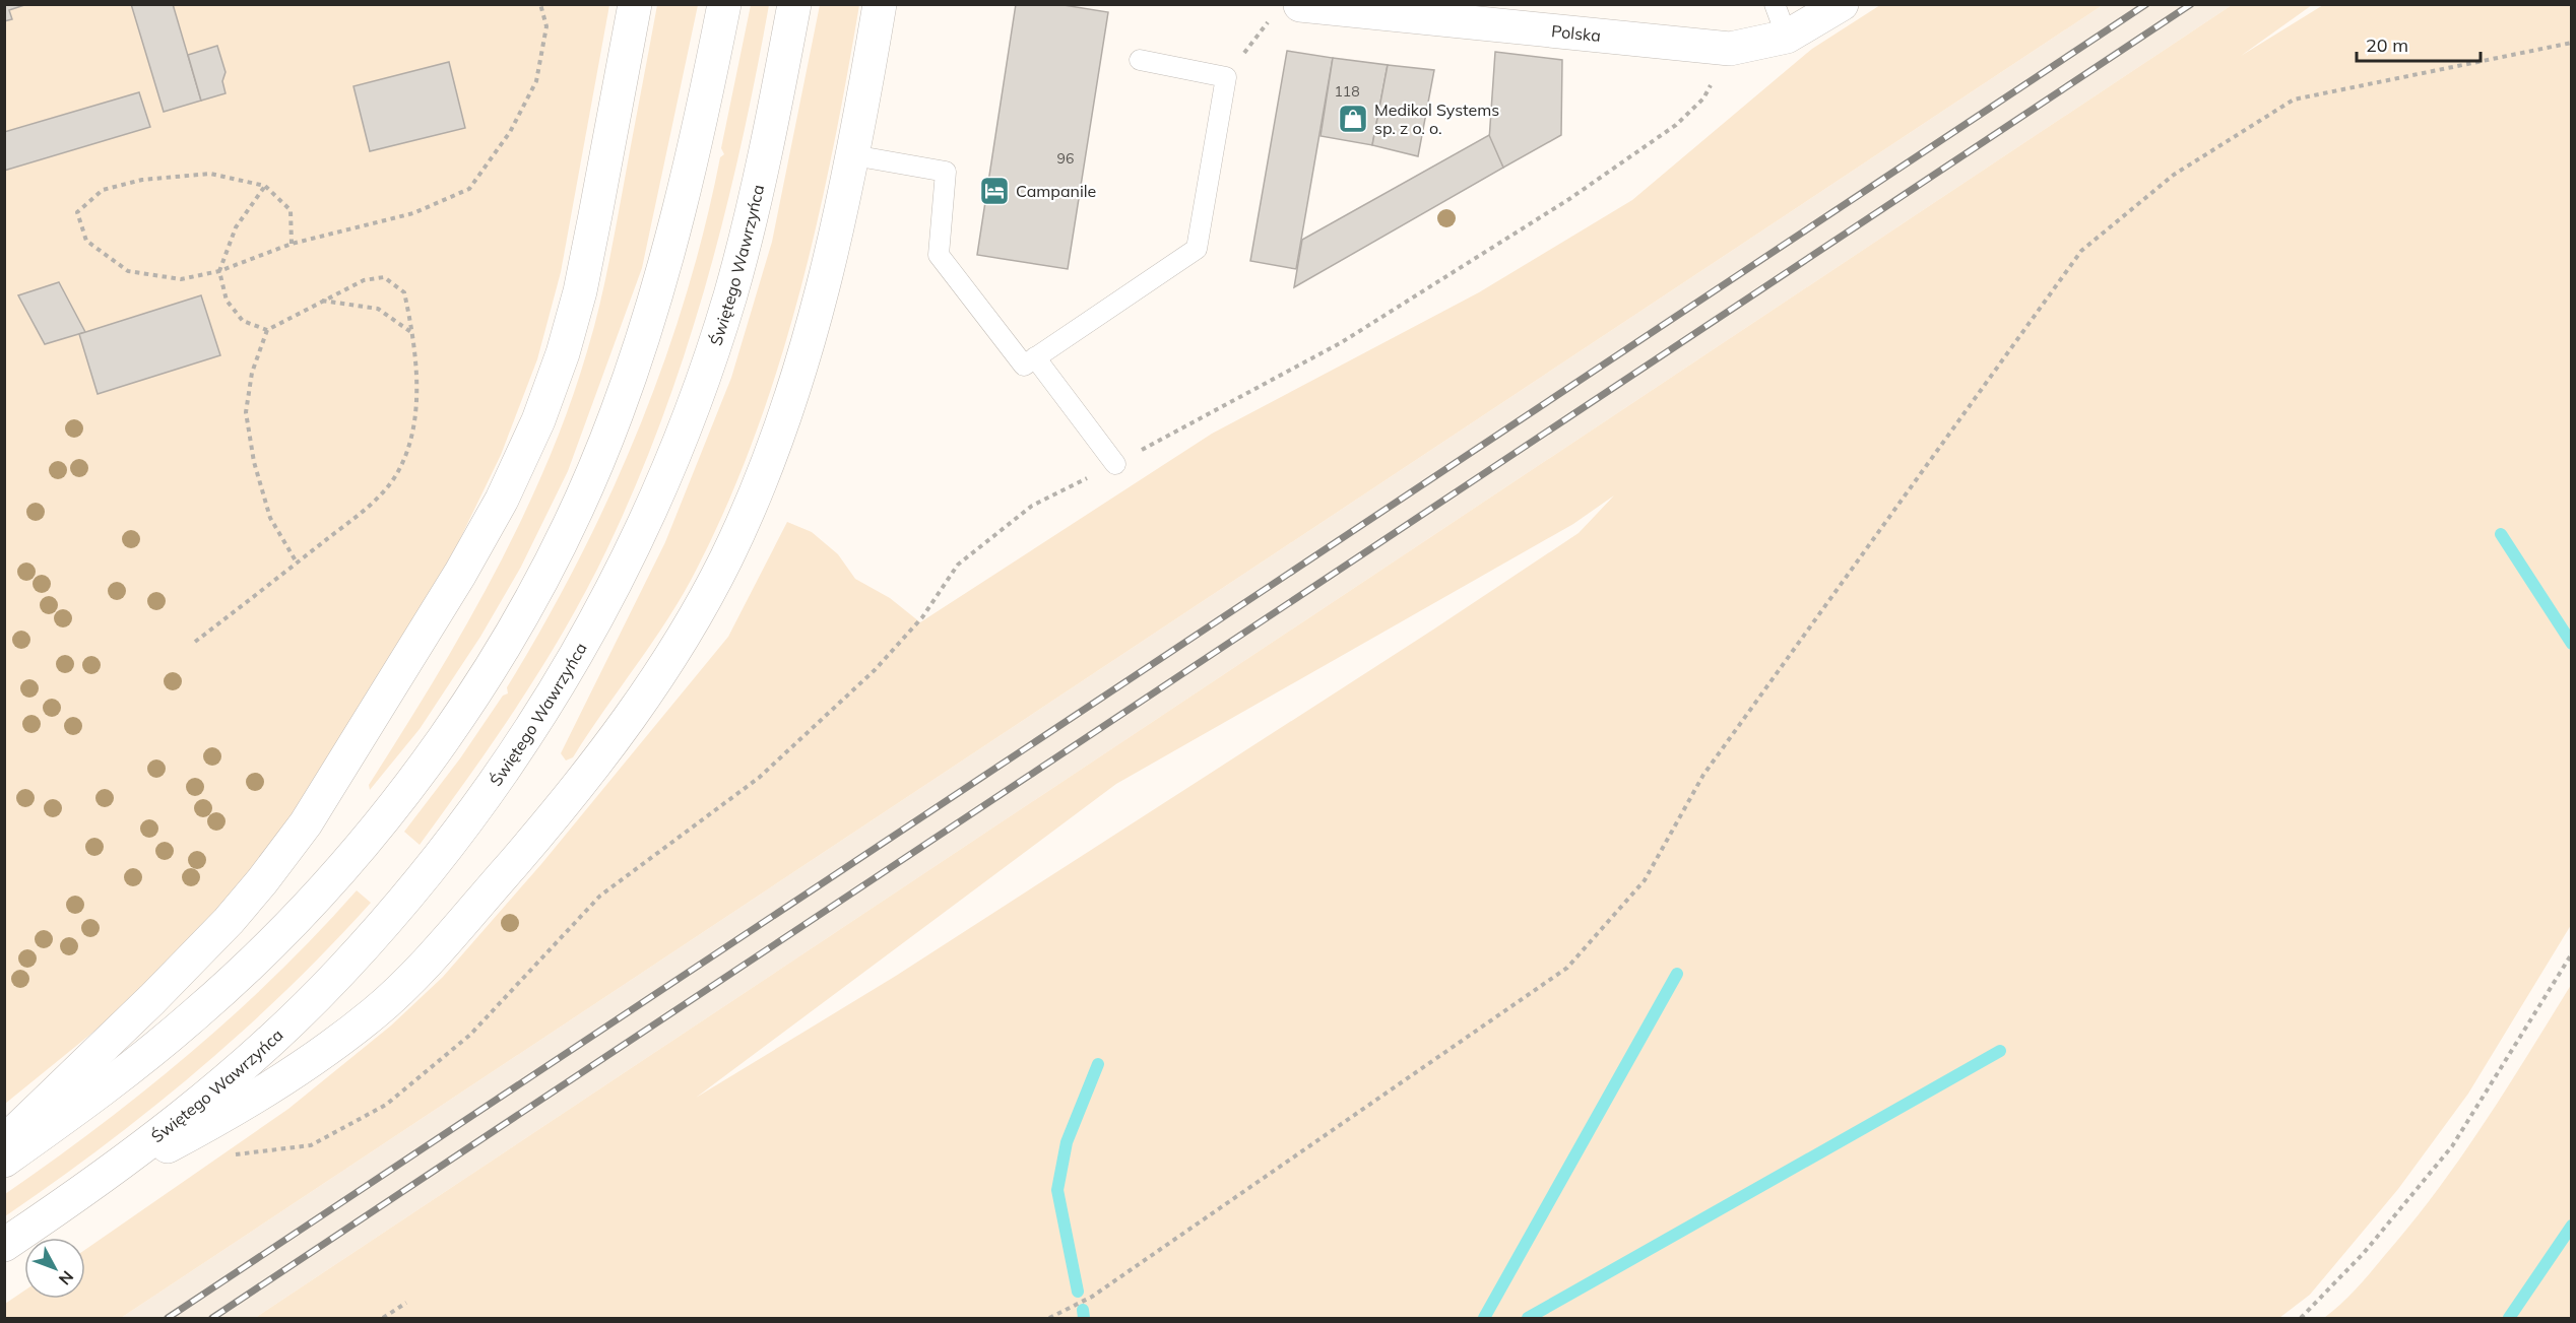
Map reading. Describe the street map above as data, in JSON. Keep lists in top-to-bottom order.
{
  "streets": {
    "main road": ["Polska", "Świętego Wawrzyńca"]
  },
  "places": {
    "shop": ["Medikol Systems sp. z o. o."],
    "hotel": ["Campanile"]
  },
  "house_numbers": ["118", "96"],
  "scale_bar": "20 m",
  "north": "bottom right"
}
